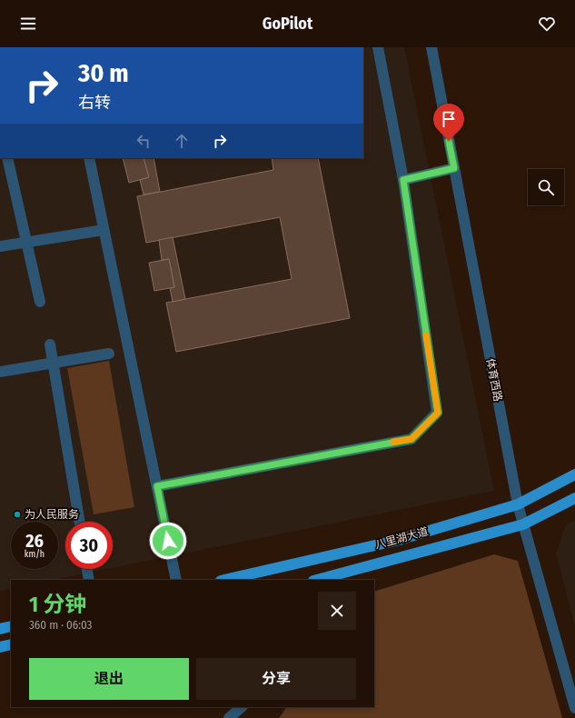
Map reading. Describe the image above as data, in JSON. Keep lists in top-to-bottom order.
{
  "streets": {
    "main road": ["八里湖大道"],
    "street": ["体育西路"]
  },
  "crossings": [
    ["体育西路", "八里湖大道"]
  ],
  "places": ["为人民服务"],
  "page": {
    "header": "GoPilot",
    "turn": ["30 m", "右转"],
    "speed": "26 km/h",
    "limit": "30",
    "heading": ["1 分钟", "360 m · 06:03"],
    "buttons": ["退出", "分享"]
  }
}
